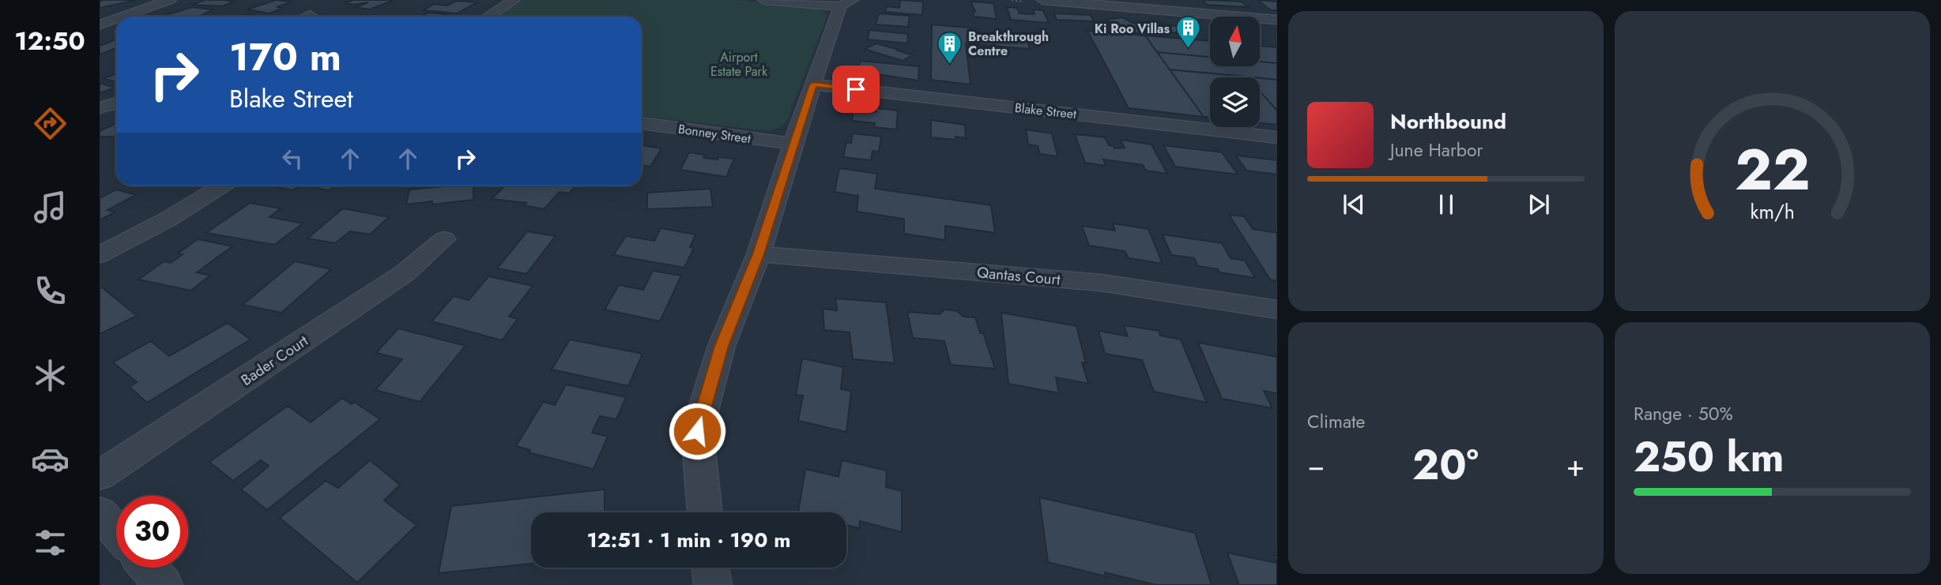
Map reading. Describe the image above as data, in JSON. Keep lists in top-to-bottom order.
{
  "streets": {
    "street": [
      "Blake Street",
      "Bonney Street",
      "Qantas Court",
      "Bader Court"
    ]
  },
  "parks": ["Airport Estate Park"],
  "places": {
    "building": ["Ki Roo Villas", "Breakthrough Centre"]
  },
  "north": "top",
  "page": {
    "tabs": "12:50",
    "turn": ["170 m", "Blake Street"],
    "song": ["Northbound", "June Harbor"],
    "tile": [
      "Climate",
      ["Range · 50%", "250 km"]
    ],
    "heat": ["−", "20°", "+"],
    "limit": "30",
    "trip": "12:51 · 1 min · 190 m",
    "gauge": ["22", "km/h"]
  }
}
